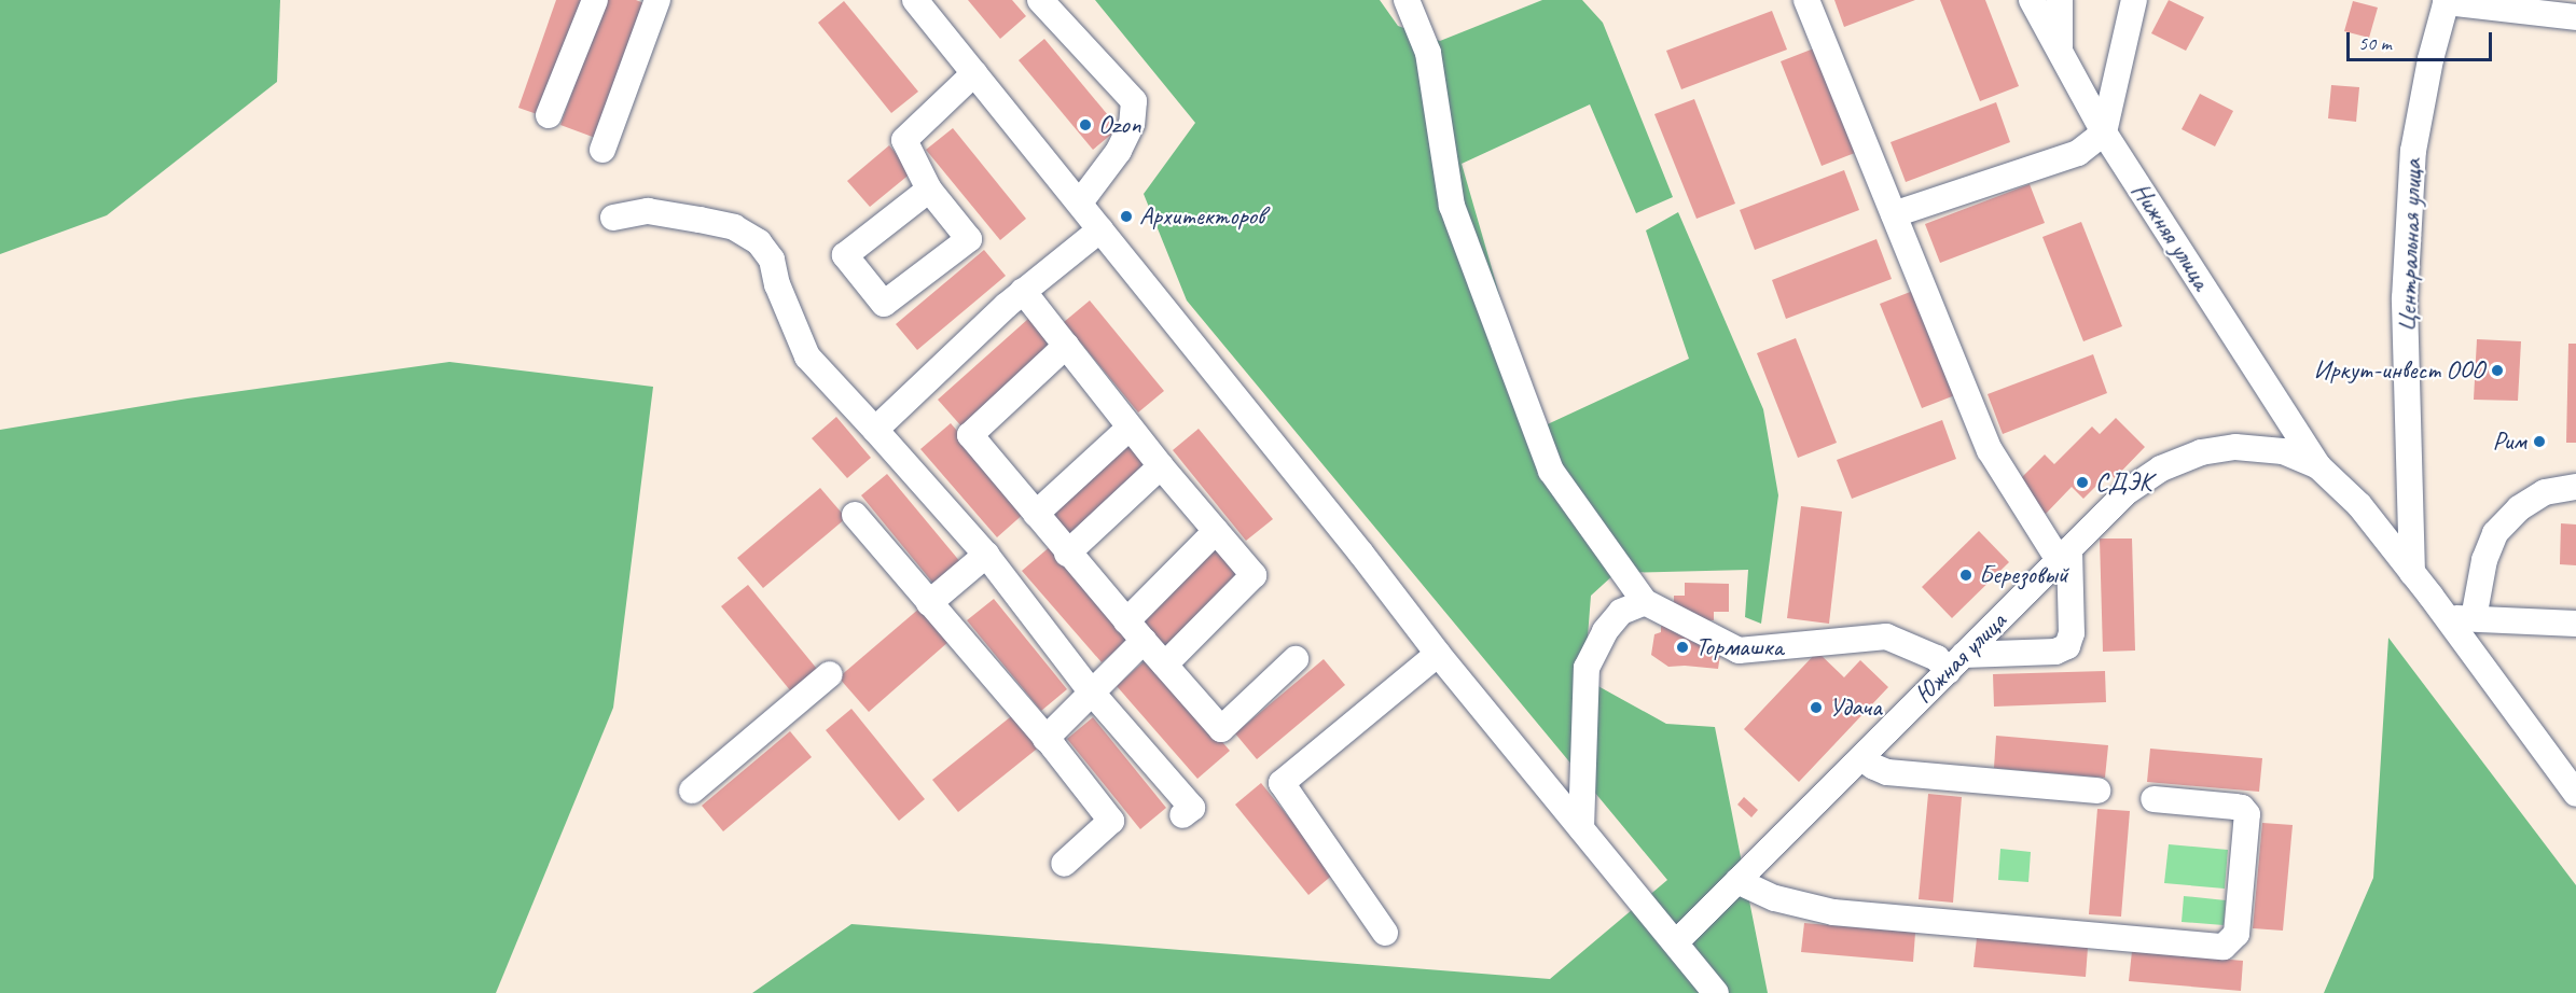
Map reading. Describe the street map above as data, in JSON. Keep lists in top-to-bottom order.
{
  "streets": {
    "street": ["Нижняя улица", "Центральная улица", "Южная улица"]
  },
  "crossings": [
    ["Нижняя улица", "Южная улица"]
  ],
  "places": [
    "Ozon",
    "Архитекторов",
    "Иркут-инвест ООО",
    "Рим",
    "СДЭК",
    "Березовый",
    "Тормашка",
    "Удача"
  ],
  "scale_bar": "50 m"
}
